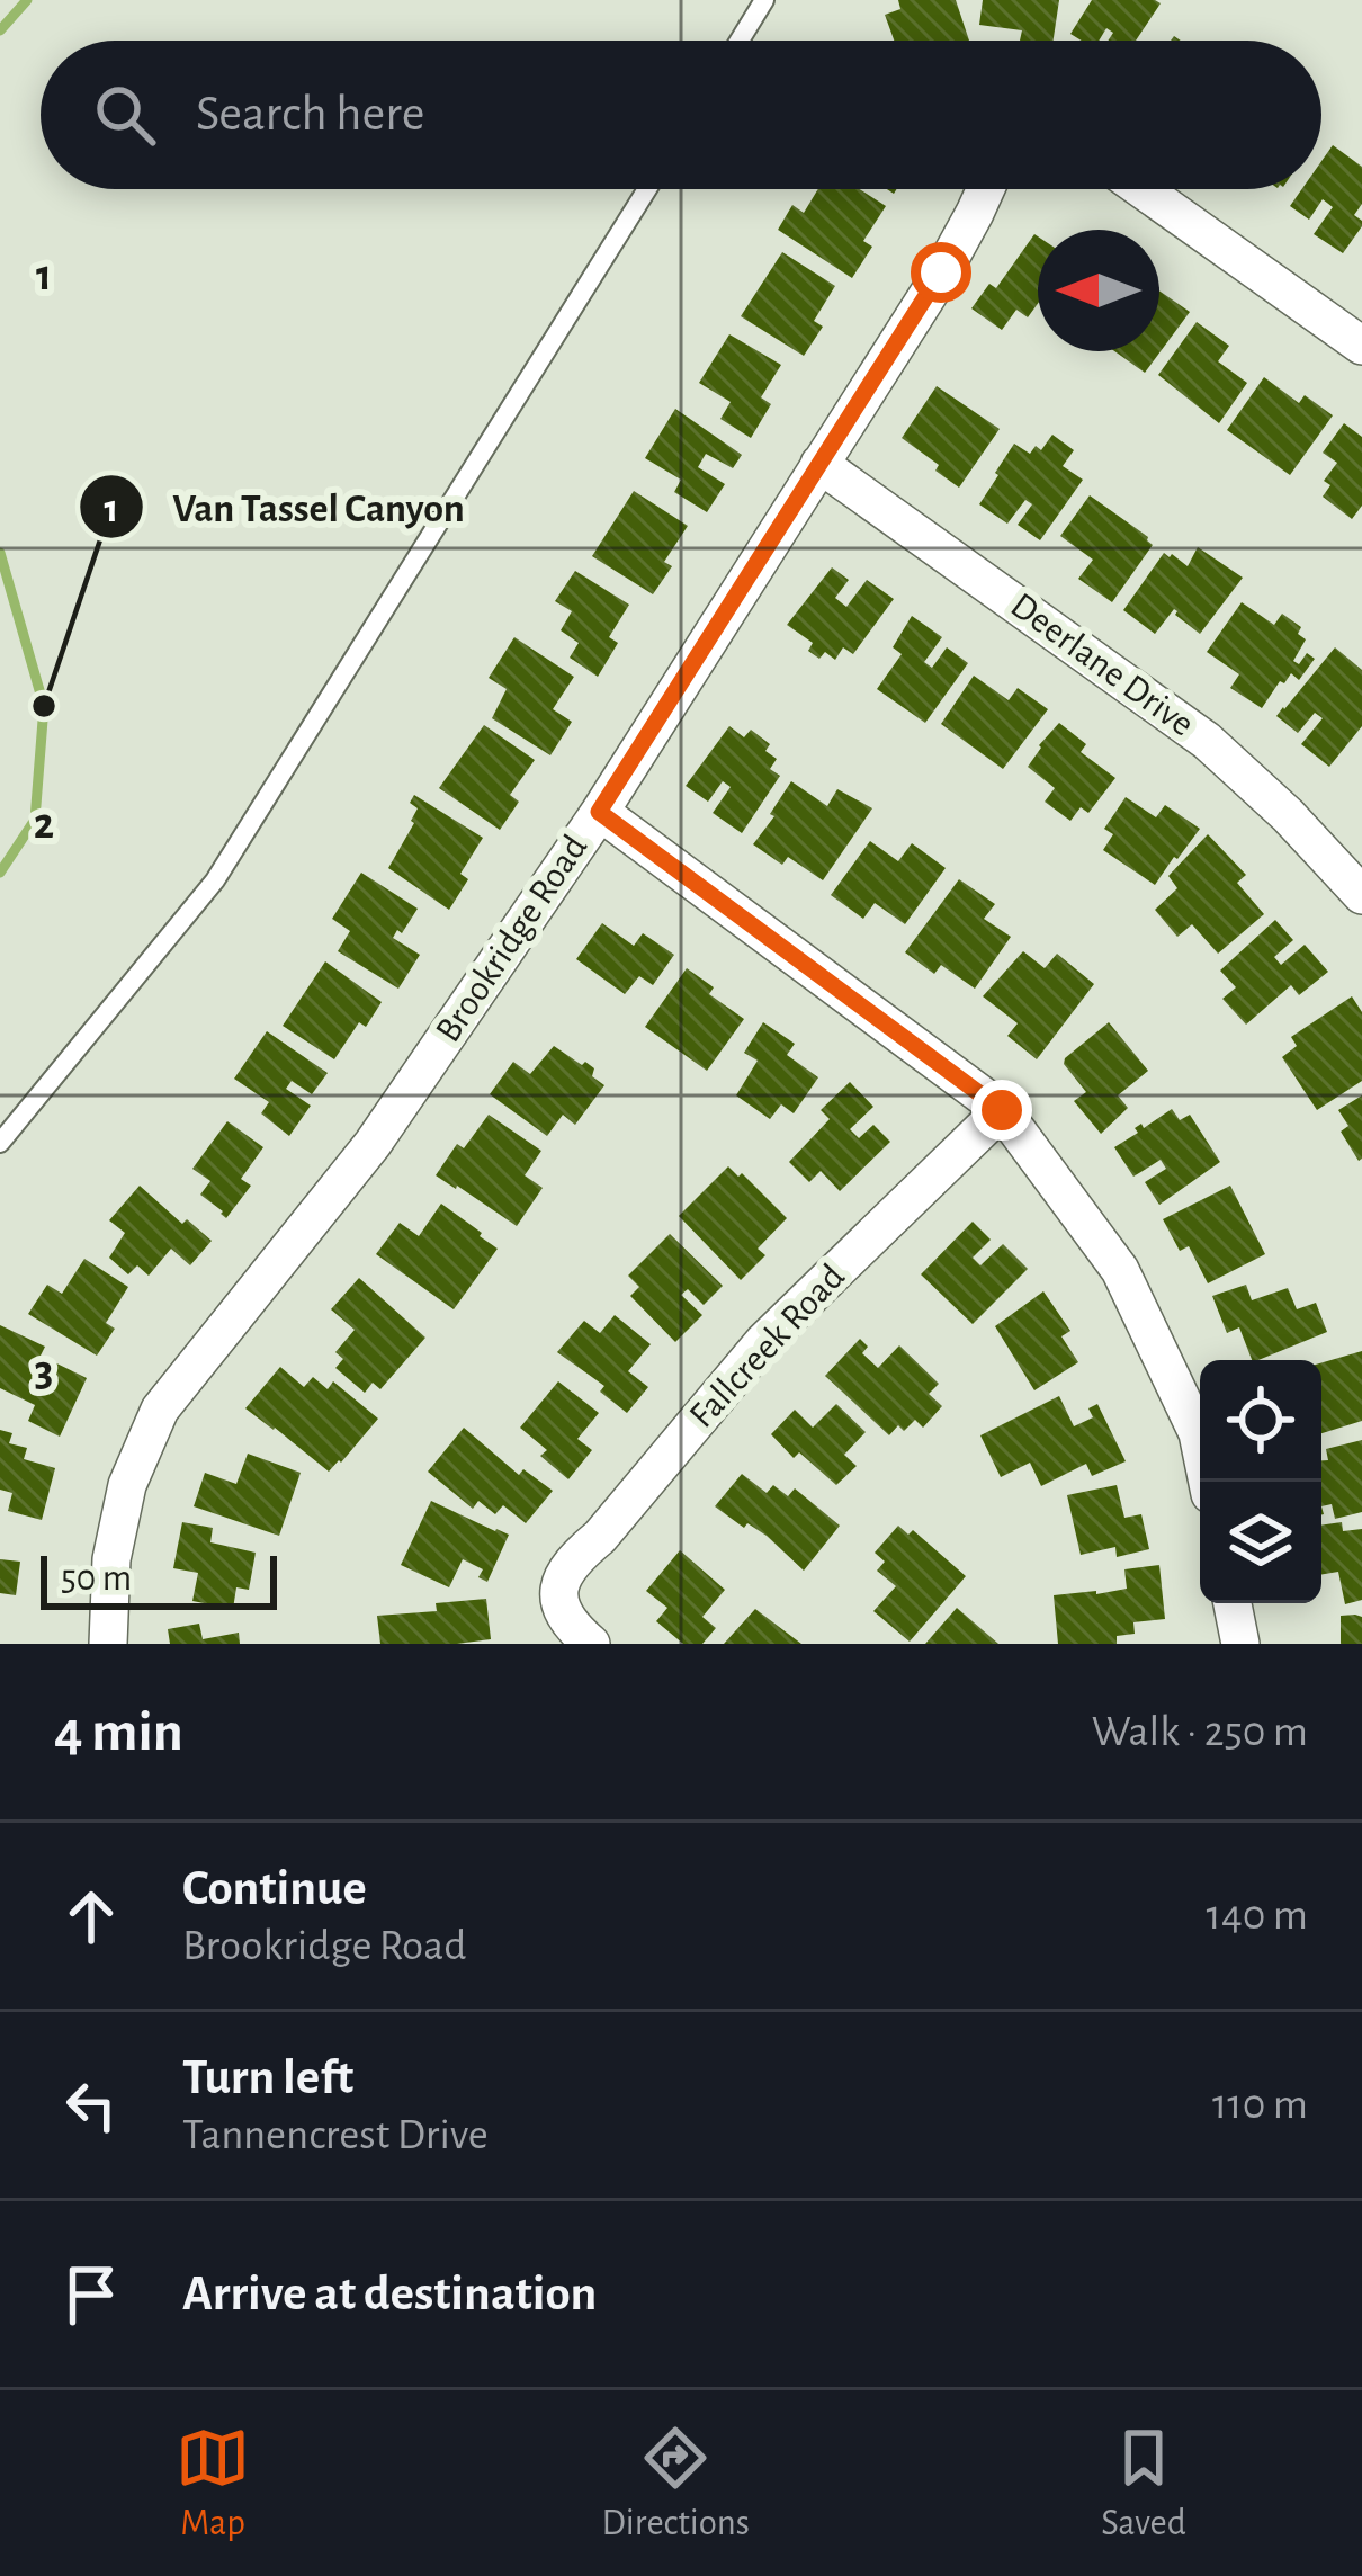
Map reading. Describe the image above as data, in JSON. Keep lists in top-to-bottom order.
{
  "streets": {
    "street": ["Deerlane Drive", "Brookridge Road", "Fallcreek Road"]
  },
  "crossings": [
    ["Deerlane Drive", "Brookridge Road"]
  ],
  "places": ["Van Tassel Canyon"],
  "scale_bar": "50 m",
  "north": "left",
  "page": {
    "search": "Search here",
    "scale": "50 m",
    "heading": ["4 min", "Walk · 250 m"],
    "list": [
      ["Continue", "Brookridge Road", "140 m"],
      ["Turn left", "Tannencrest Drive", "110 m"],
      "Arrive at destination"
    ],
    "nav": ["Map", "Directions", "Saved"]
  },
  "grid": {
    "rows": ["1", "2", "3"]
  }
}
